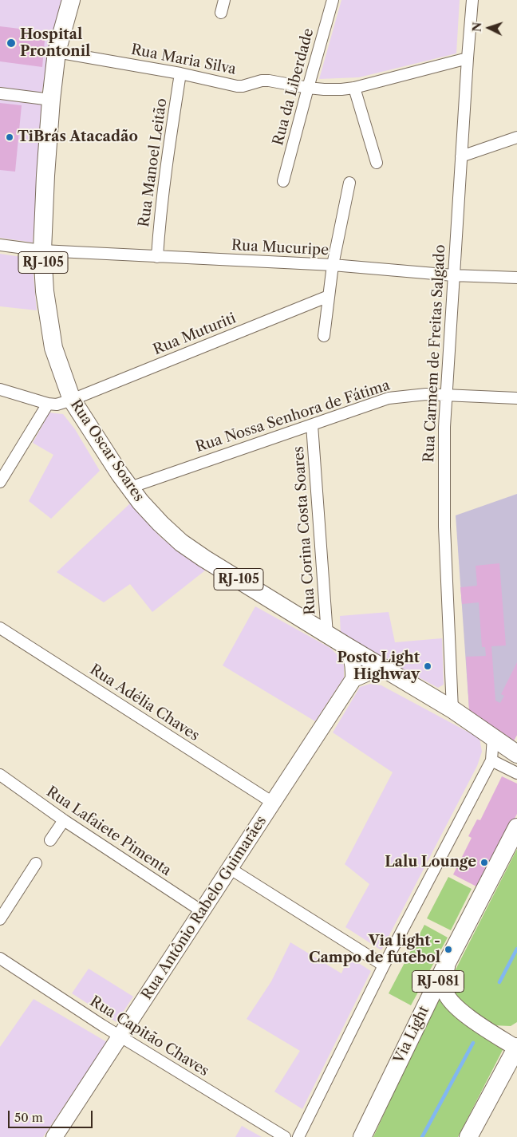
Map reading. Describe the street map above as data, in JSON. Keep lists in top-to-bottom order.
{
  "streets": {
    "main road": [
      "RJ-105",
      "Rua Oscar Soares",
      "Rua Antônio Rabelo Guimarães",
      "RJ-081",
      "Via Light"
    ],
    "street": [
      "Rua Maria Silva",
      "Rua da Liberdade",
      "Rua Manoel Leitão",
      "Rua Mucuripe",
      "Rua Muturiti",
      "Rua Carmem de Freitas Salgado",
      "Rua Nossa Senhora de Fátima",
      "Rua Corina Costa Soares",
      "Rua Adélia Chaves",
      "Rua Lafaiete Pimenta",
      "Rua Capitão Chaves"
    ]
  },
  "crossings": [
    ["Rua Maria Silva", "Rua da Liberdade"],
    ["Rua Maria Silva", "Rua Manoel Leitão"],
    ["Rua Maria Silva", "Rua Carmem de Freitas Salgado"],
    ["Rua Maria Silva", "Rua Oscar Soares"],
    ["Rua Manoel Leitão", "Rua Mucuripe"],
    ["Rua Mucuripe", "Rua Carmem de Freitas Salgado"],
    ["Rua Mucuripe", "Rua Oscar Soares"],
    ["Rua Muturiti", "Rua Oscar Soares"],
    ["Rua Carmem de Freitas Salgado", "Rua Nossa Senhora de Fátima"],
    ["Rua Carmem de Freitas Salgado", "Rua Oscar Soares"],
    ["Rua Nossa Senhora de Fátima", "Rua Oscar Soares"],
    ["Rua Nossa Senhora de Fátima", "Rua Corina Costa Soares"],
    ["Rua Oscar Soares", "Rua Corina Costa Soares"],
    ["Rua Adélia Chaves", "Rua Antônio Rabelo Guimarães"],
    ["Rua Lafaiete Pimenta", "Rua Antônio Rabelo Guimarães"],
    ["Rua Antônio Rabelo Guimarães", "Rua Capitão Chaves"]
  ],
  "places": [
    "Hospital Prontonil",
    "TiBrás Atacadão",
    "Posto Light Highway",
    "Lalu Lounge",
    "Via light - Campo de futebol"
  ],
  "scale_bar": "50 m",
  "north": "left"
}
